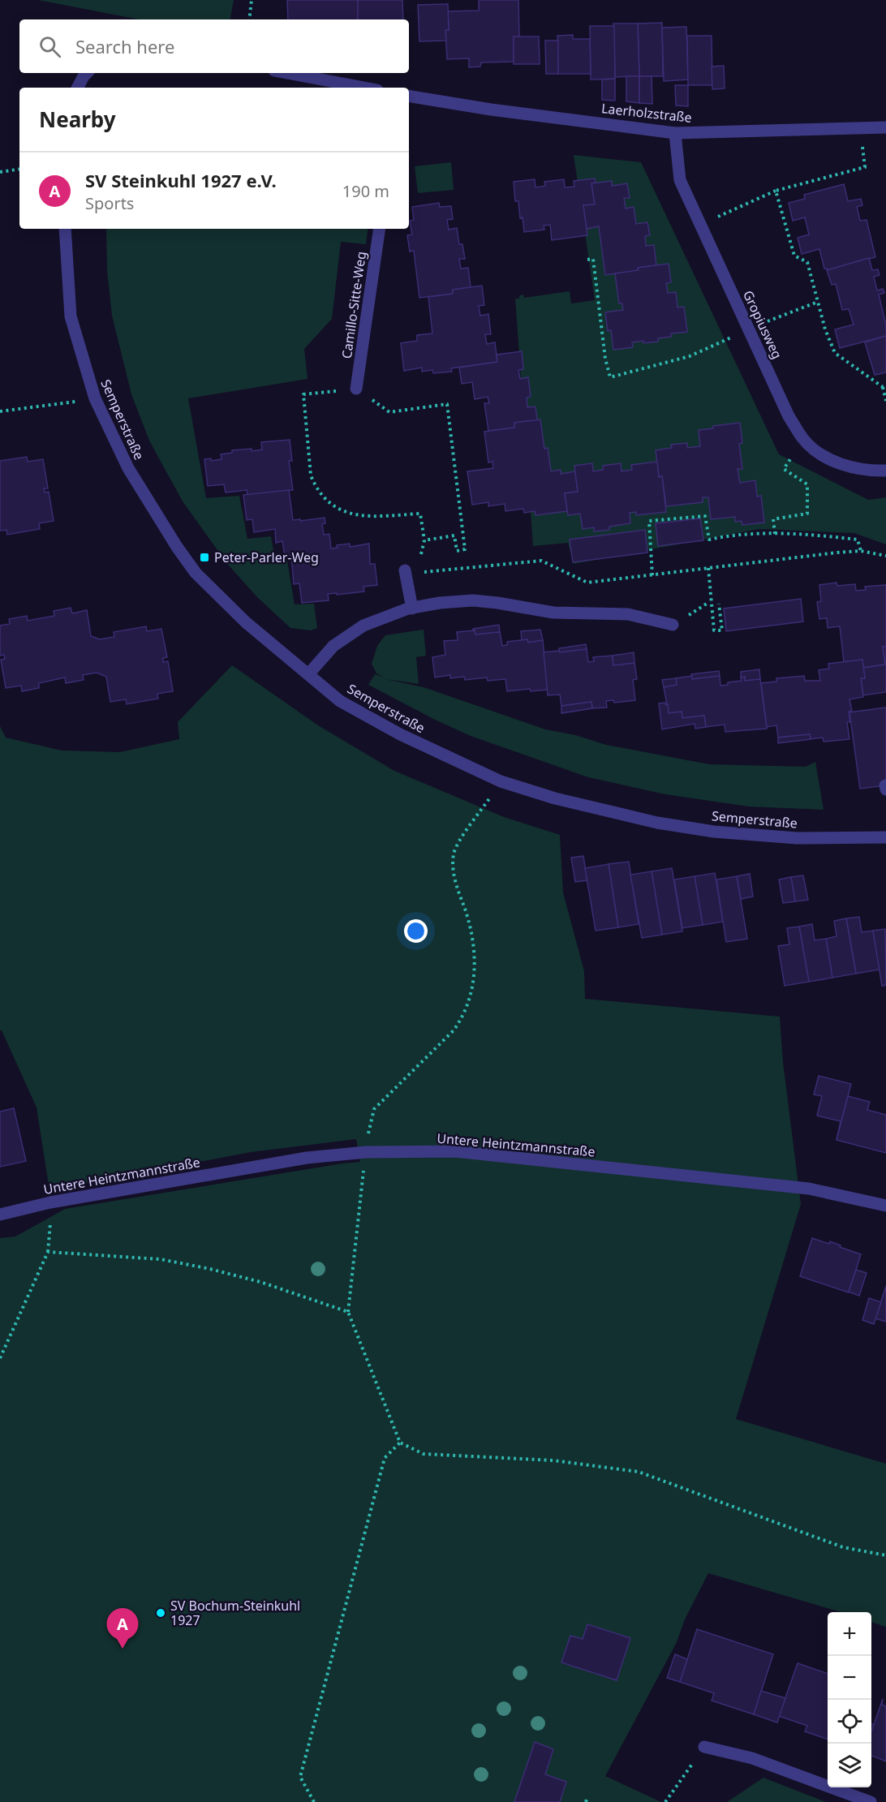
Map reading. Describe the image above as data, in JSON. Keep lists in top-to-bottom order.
{
  "streets": {
    "street": [
      "Laerholzstraße",
      "Camillo-Sitte-Weg",
      "Gropiusweg",
      "Semperstraße",
      "Untere Heintzmannstraße"
    ]
  },
  "crossings": [
    ["Laerholzstraße", "Gropiusweg"]
  ],
  "places": {
    "transit": ["Peter-Parler-Weg"],
    "other": ["SV Bochum-Steinkuhl 1927"]
  },
  "page": {
    "search": "Search here",
    "heading": "Nearby",
    "list": [
      {
        "mark": "A",
        "name": "SV Steinkuhl 1927 e.V.",
        "note": "Sports",
        "value": "190 m"
      }
    ],
    "pins": "A",
    "map_buttons": ["+", "−"]
  }
}
